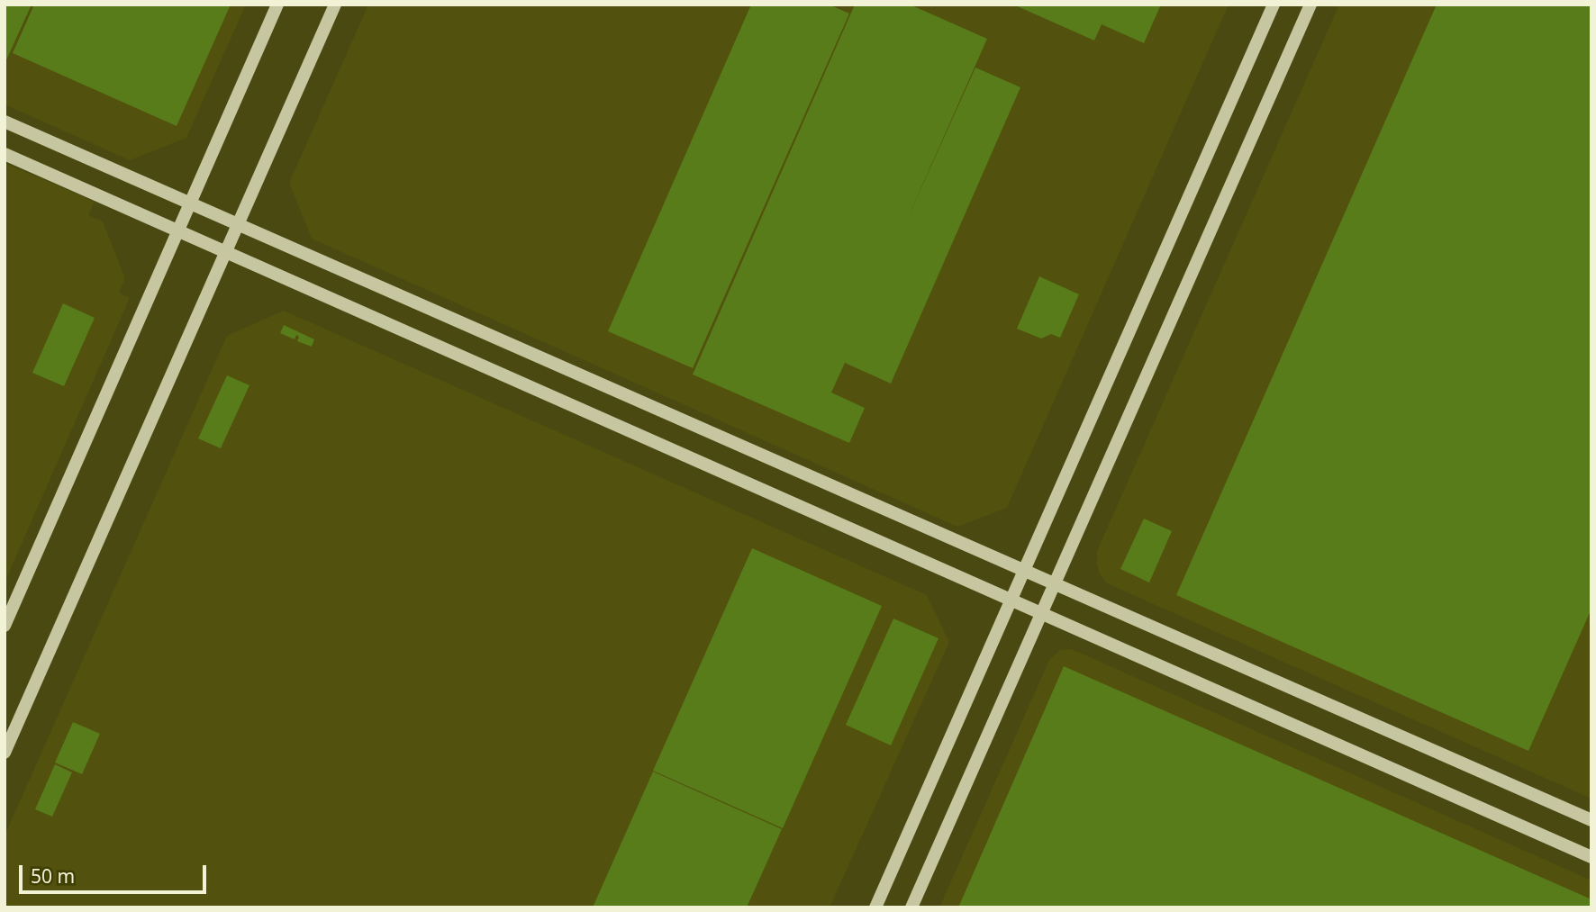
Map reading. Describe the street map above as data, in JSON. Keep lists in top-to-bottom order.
{
  "scale_bar": "50 m"
}
